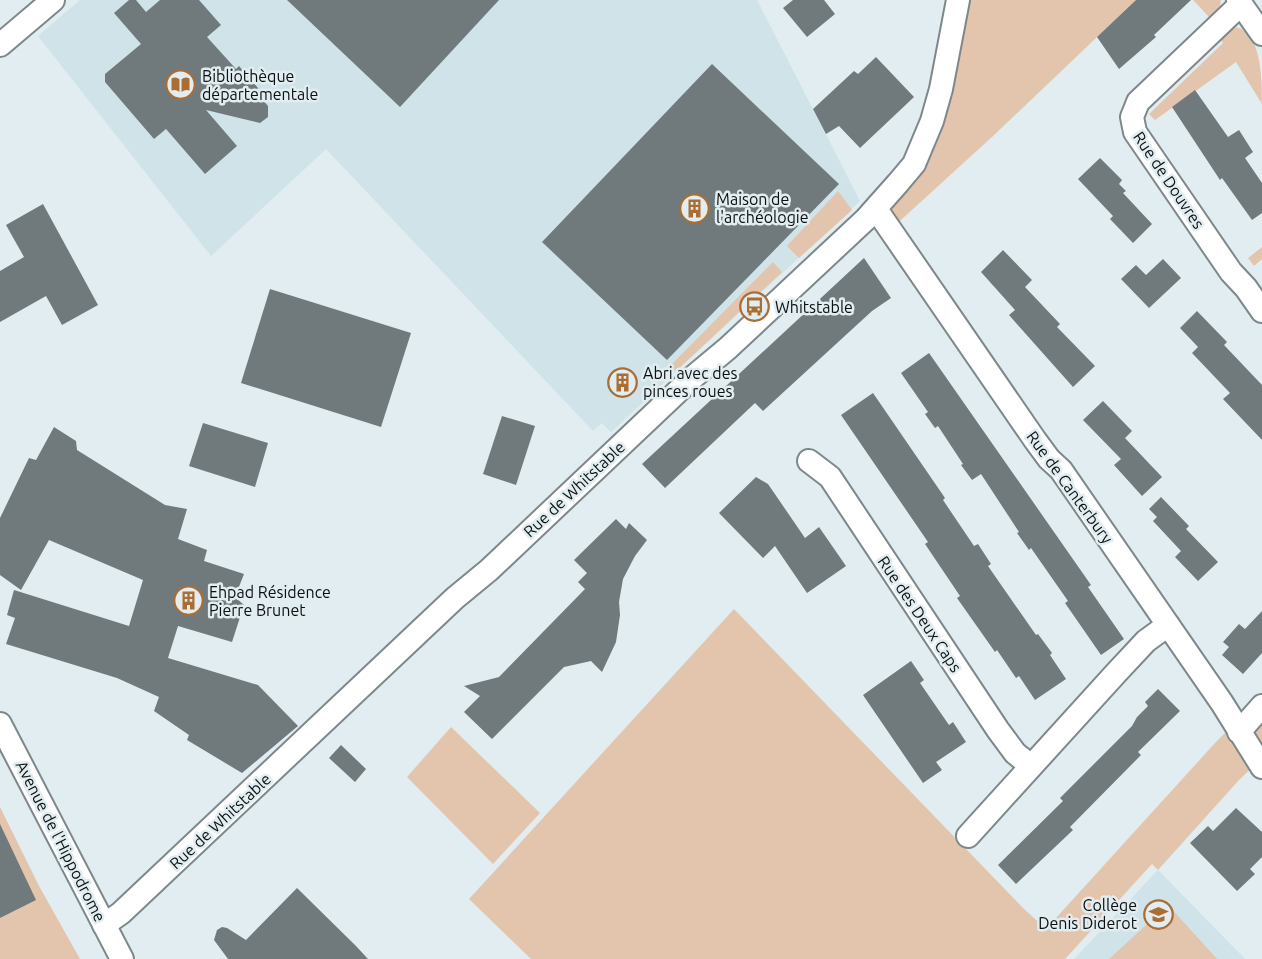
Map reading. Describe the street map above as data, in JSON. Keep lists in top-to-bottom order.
{
  "streets": {
    "street": [
      "Rue de Douvres",
      "Rue de Canterbury",
      "Rue de Whitstable",
      "Rue des Deux Caps",
      "Avenue de l'Hippodrome"
    ]
  },
  "crossings": [
    ["Rue de Canterbury", "Rue de Whitstable"],
    ["Rue de Whitstable", "Avenue de l'Hippodrome"]
  ],
  "places": {
    "library": ["Bibliothèque départementale"],
    "building": ["Maison de l'archéologie", "Abri avec des pinces roues", "Ehpad Résidence Pierre Brunet"],
    "bus stop": ["Whitstable"],
    "school or university": ["Collège Denis Diderot"]
  }
}
